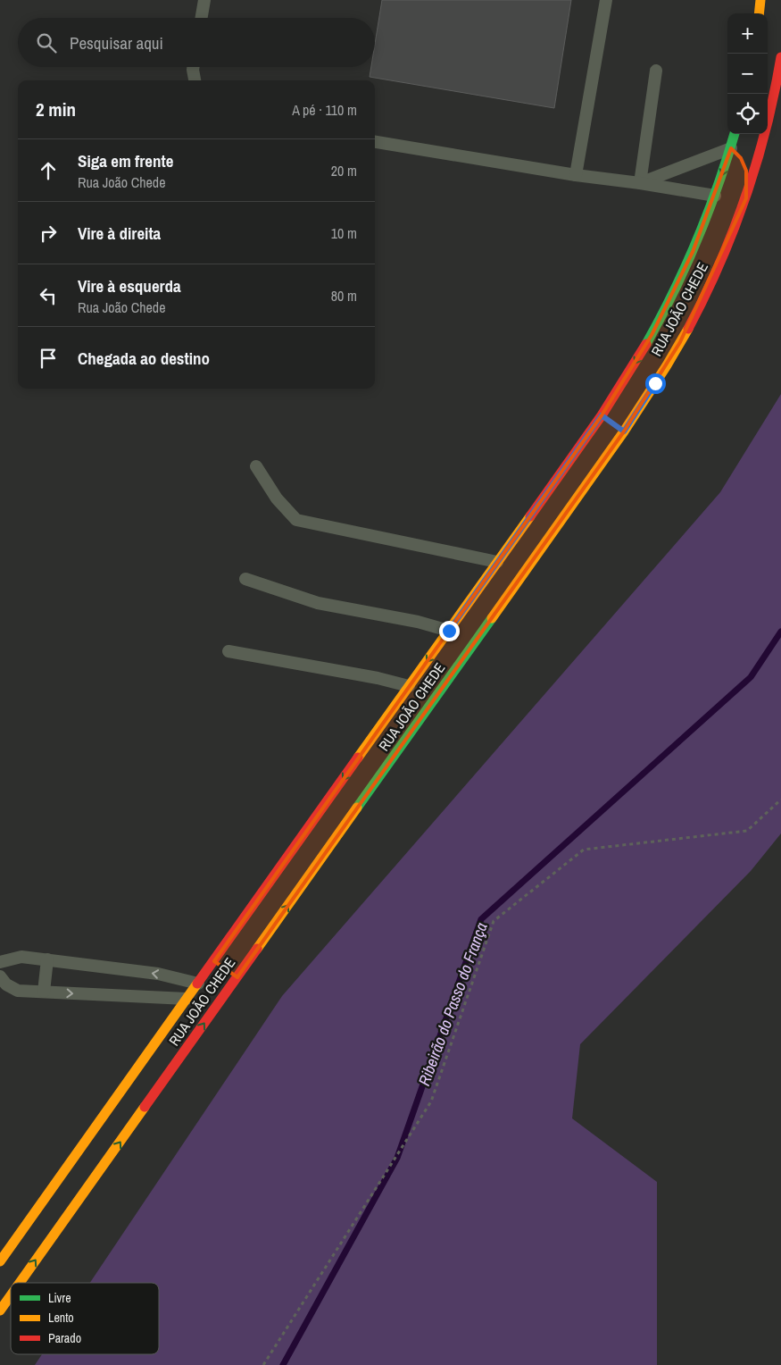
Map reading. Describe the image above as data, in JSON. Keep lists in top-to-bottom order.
{
  "streets": {
    "main road": ["RUA JOÃO CHEDE"]
  },
  "water": ["Ribeirão do Passo do França"],
  "legend": ["Livre", "Lento", "Parado"],
  "page": {
    "map_buttons": ["+", "−"],
    "search": "Pesquisar aqui",
    "heading": ["2 min", "A pé · 110 m"],
    "list": [
      ["Siga em frente", "Rua João Chede", "20 m"],
      ["Vire à direita", "10 m"],
      ["Vire à esquerda", "Rua João Chede", "80 m"],
      "Chegada ao destino"
    ]
  }
}
